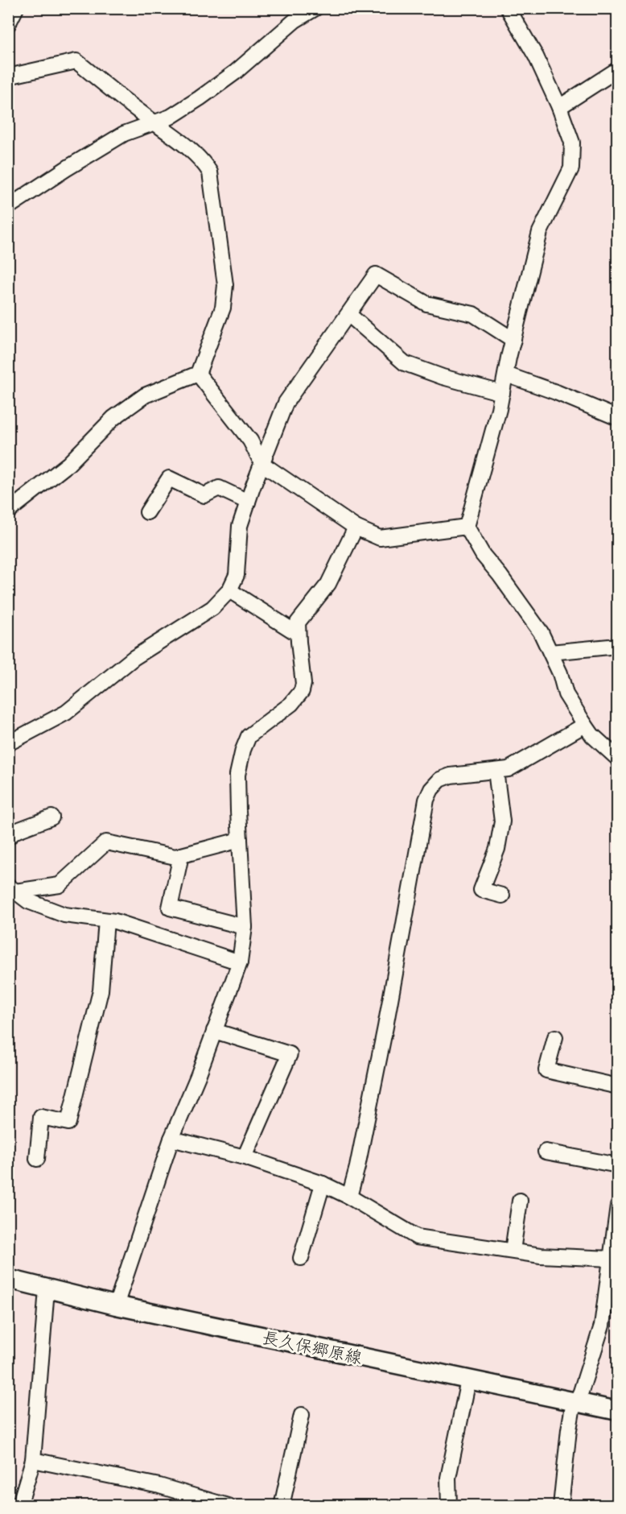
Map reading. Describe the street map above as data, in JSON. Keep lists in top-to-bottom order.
{
  "streets": {
    "main road": ["長久保郷原線"]
  }
}
